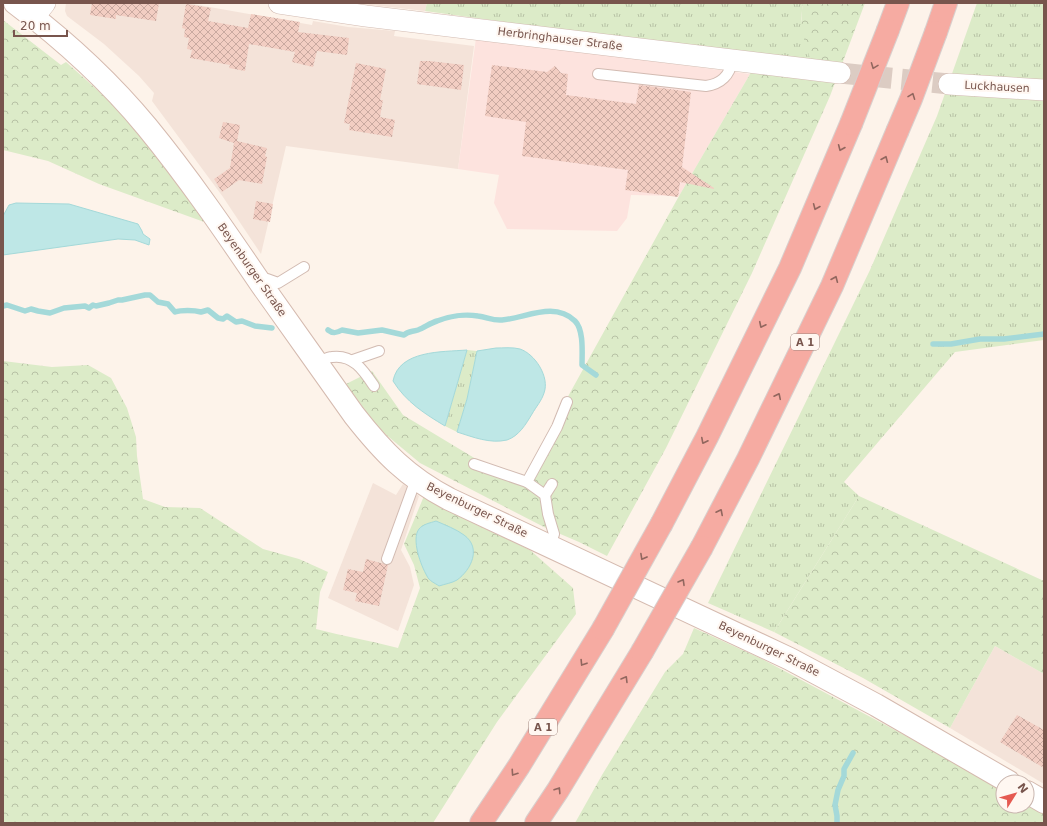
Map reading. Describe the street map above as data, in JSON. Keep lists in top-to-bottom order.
{
  "streets": {
    "highway": ["A 1"],
    "main road": ["Beyenburger Straße"],
    "street": ["Herbringhauser Straße", "Luckhausen"]
  },
  "scale_bar": "20 m",
  "north": "top right"
}
